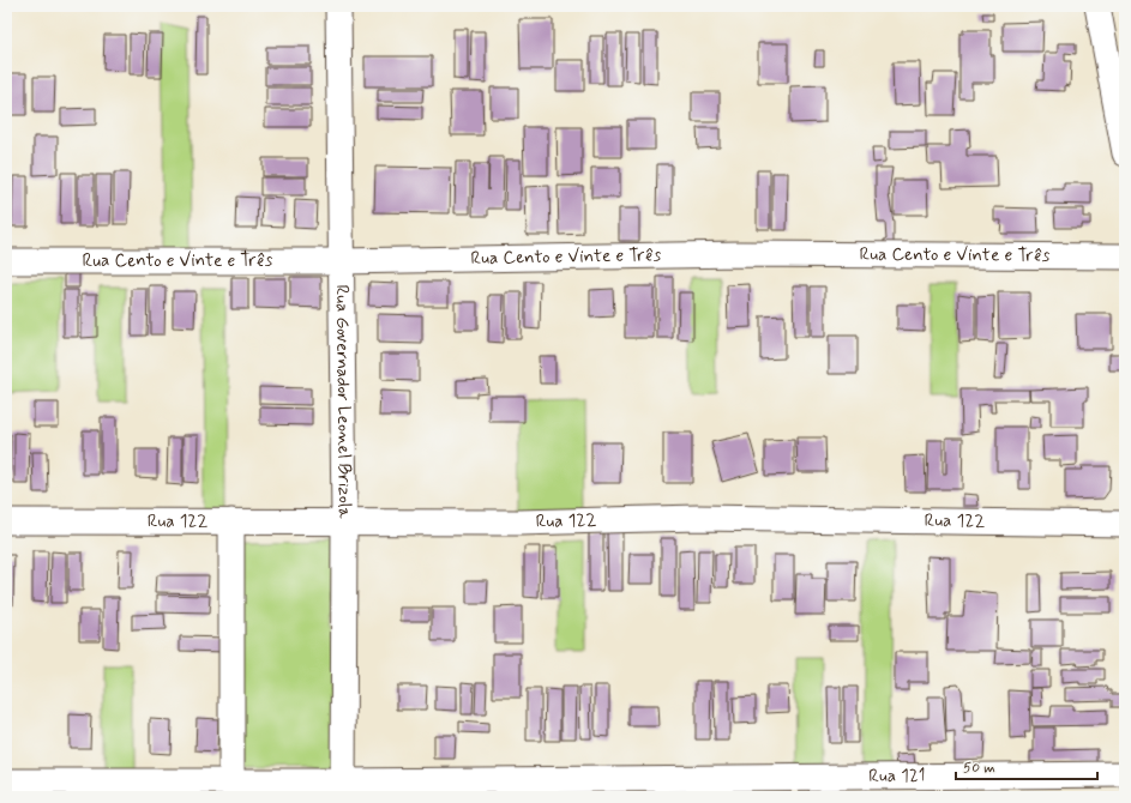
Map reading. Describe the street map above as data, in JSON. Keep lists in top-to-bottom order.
{
  "streets": {
    "street": [
      "Rua Cento e Vinte e Três",
      "Rua Governador Leonel Brizola",
      "Rua 122",
      "Rua 121"
    ]
  },
  "crossings": [
    ["Rua Cento e Vinte e Três", "Rua Governador Leonel Brizola"],
    ["Rua Governador Leonel Brizola", "Rua 122"],
    ["Rua Governador Leonel Brizola", "Rua 121"]
  ],
  "scale_bar": "50 m"
}
